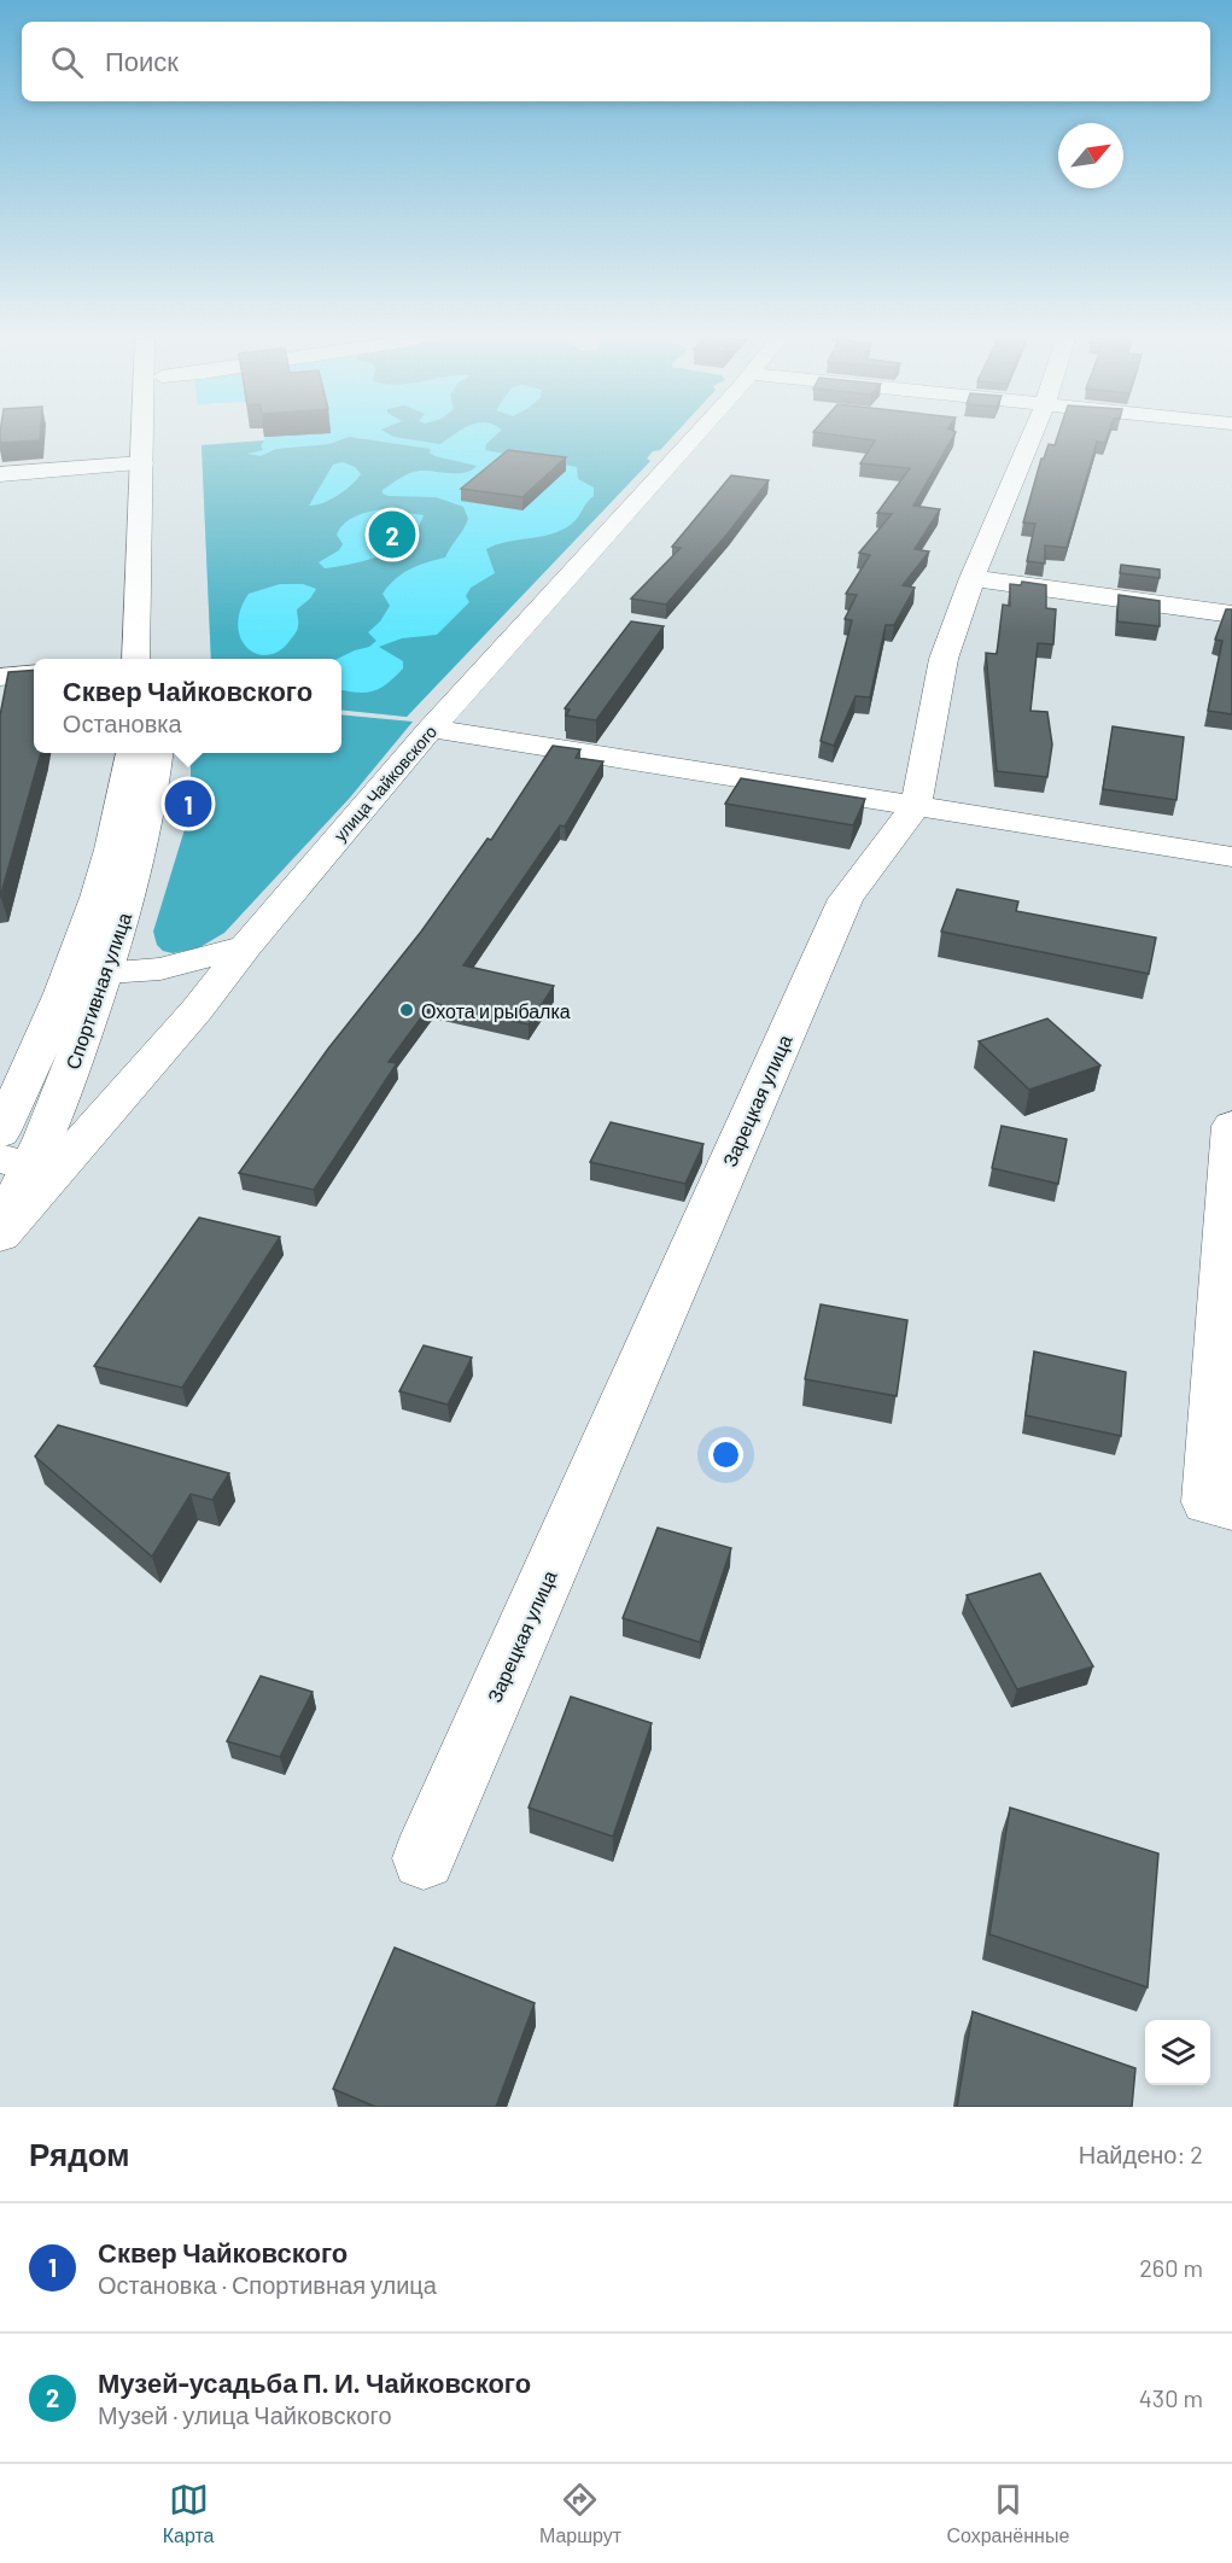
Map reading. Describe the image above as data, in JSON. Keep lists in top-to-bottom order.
{
  "streets": {
    "main road": ["улица Чайковского", "Спортивная улица", "Зарецкая улица"]
  },
  "places": ["Охота и рыбалка"],
  "north": "top right",
  "page": {
    "search": "Поиск",
    "pins": ["2", "1"],
    "popup": ["Сквер Чайковского", "Остановка"],
    "heading": ["Рядом", "Найдено: 2"],
    "list": [
      {
        "mark": "1",
        "name": "Сквер Чайковского",
        "note": "Остановка · Спортивная улица",
        "value": "260 m"
      },
      {
        "mark": "2",
        "name": "Музей-усадьба П. И. Чайковского",
        "note": "Музей · улица Чайковского",
        "value": "430 m"
      }
    ],
    "nav": ["Карта", "Маршрут", "Сохранённые"]
  }
}
